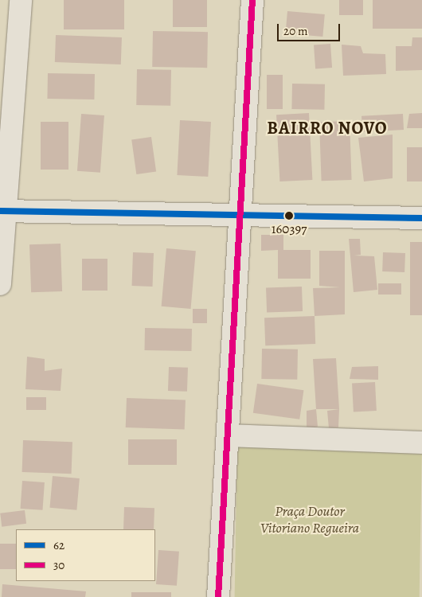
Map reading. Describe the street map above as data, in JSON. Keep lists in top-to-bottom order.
{
  "districts": ["BAIRRO NOVO"],
  "parks": ["Praça Doutor Vitoriano Regueira"],
  "places": ["160397"],
  "lines": ["transit line 30", "transit line 62"],
  "legend": ["62", "30"],
  "scale_bar": "20 m"
}
